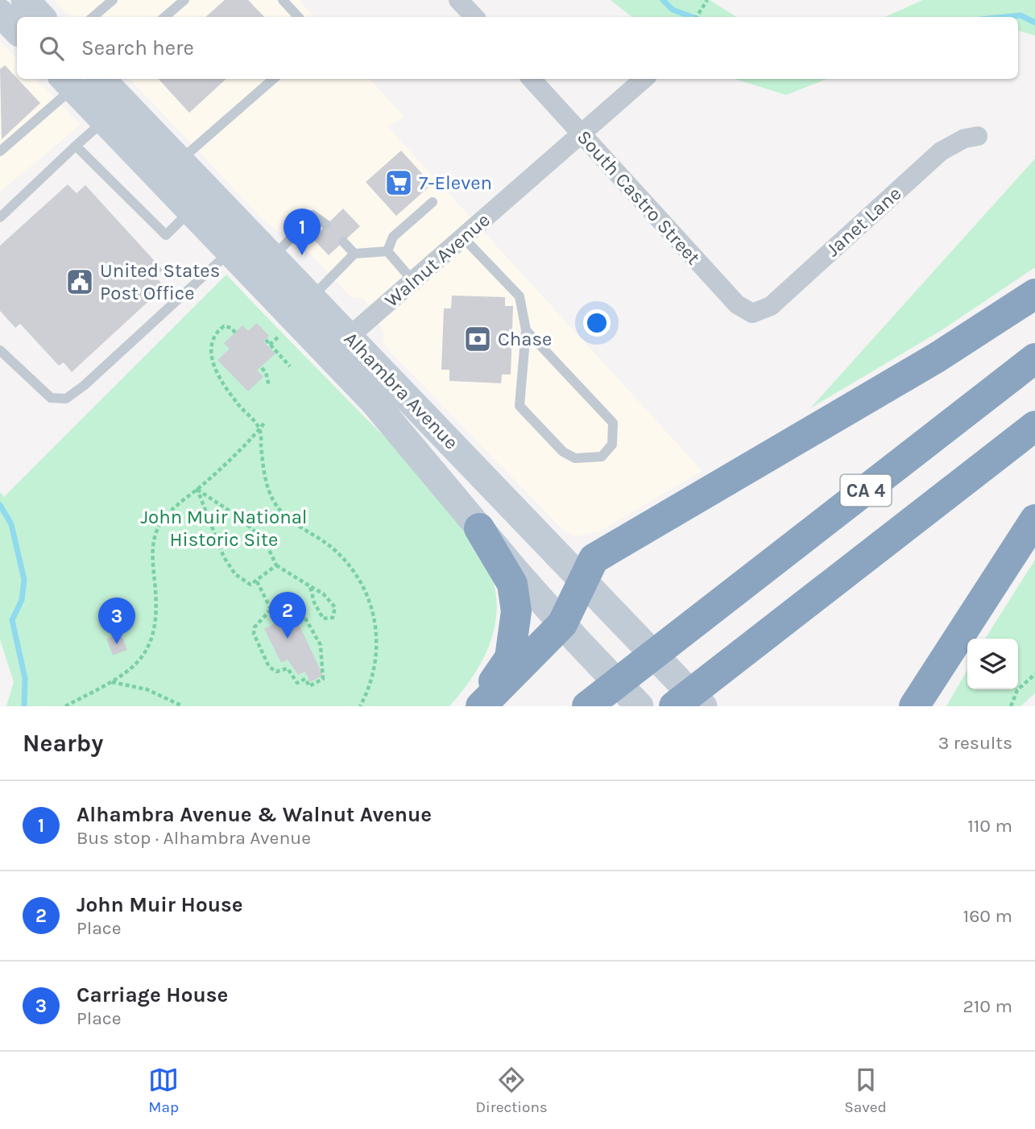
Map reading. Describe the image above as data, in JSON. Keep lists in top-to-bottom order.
{
  "streets": {
    "highway": ["CA 4"],
    "main road": ["Alhambra Avenue"],
    "street": ["South Castro Street", "Janet Lane", "Walnut Avenue"]
  },
  "crossings": [
    ["South Castro Street", "Janet Lane"],
    ["South Castro Street", "Walnut Avenue"],
    ["Walnut Avenue", "Alhambra Avenue"]
  ],
  "parks": ["John Muir National Historic Site"],
  "places": {
    "supermarket": ["7-Eleven"],
    "public building": ["United States Post Office"],
    "bank": ["Chase"]
  },
  "page": {
    "search": "Search here",
    "pins": ["1", "2", "3"],
    "heading": ["Nearby", "3 results"],
    "list": [
      {
        "mark": "1",
        "name": "Alhambra Avenue & Walnut Avenue",
        "note": "Bus stop · Alhambra Avenue",
        "value": "110 m"
      },
      {
        "mark": "2",
        "name": "John Muir House",
        "note": "Place",
        "value": "160 m"
      },
      {
        "mark": "3",
        "name": "Carriage House",
        "note": "Place",
        "value": "210 m"
      }
    ],
    "nav": ["Map", "Directions", "Saved"]
  }
}
